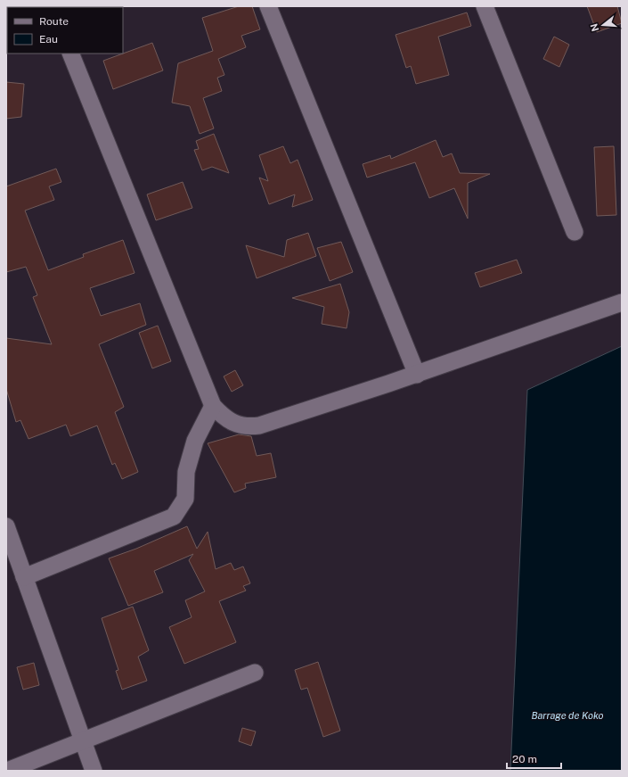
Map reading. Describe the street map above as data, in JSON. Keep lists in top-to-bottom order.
{
  "water": ["Barrage de Koko"],
  "legend": ["Route", "Eau"],
  "scale_bar": "20 m",
  "north": "left"
}
